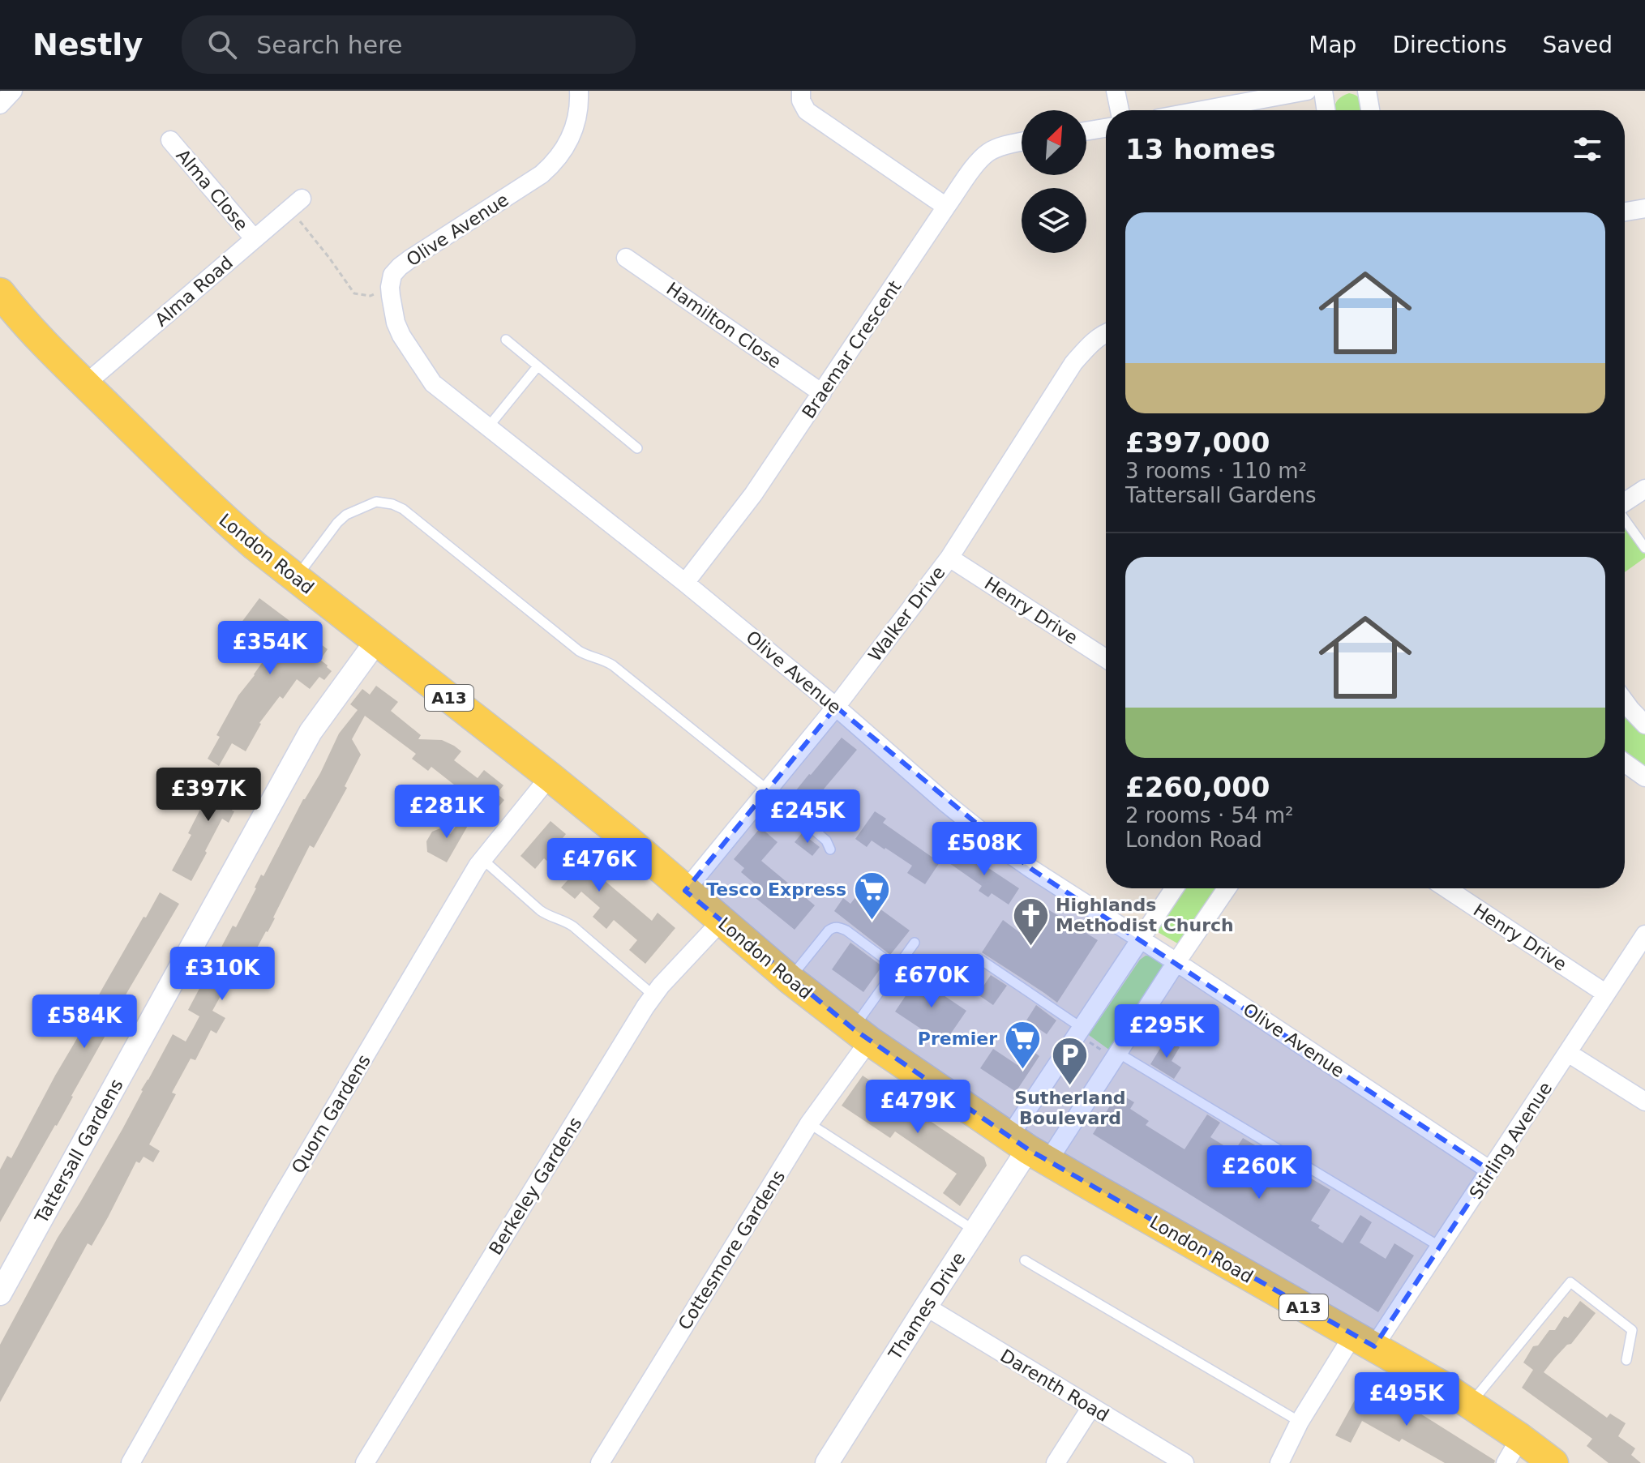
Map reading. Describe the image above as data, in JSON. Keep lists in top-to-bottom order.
{
  "streets": {
    "main road": ["London Road", "A13"],
    "street": [
      "Alma Close",
      "Olive Avenue",
      "Alma Road",
      "Hamilton Close",
      "Braemar Crescent",
      "Henry Drive",
      "Walker Drive",
      "Quorn Gardens",
      "Stirling Avenue",
      "Tattersall Gardens",
      "Berkeley Gardens",
      "Cottesmore Gardens",
      "Thames Drive",
      "Darenth Road"
    ]
  },
  "crossings": [
    ["Alma Close", "Alma Road"],
    ["Olive Avenue", "Braemar Crescent"],
    ["Olive Avenue", "Walker Drive"],
    ["Olive Avenue", "Stirling Avenue"],
    ["Alma Road", "London Road"],
    ["Hamilton Close", "Braemar Crescent"],
    ["London Road", "Walker Drive"],
    ["London Road", "Quorn Gardens"],
    ["London Road", "Stirling Avenue"],
    ["London Road", "Tattersall Gardens"],
    ["London Road", "Berkeley Gardens"],
    ["London Road", "Cottesmore Gardens"],
    ["London Road", "Thames Drive"],
    ["Henry Drive", "Walker Drive"],
    ["Henry Drive", "Stirling Avenue"],
    ["Thames Drive", "Darenth Road"]
  ],
  "places": {
    "supermarket": ["Tesco Express", "Premier"],
    "church": ["Highlands Methodist Church"],
    "parking": ["Sutherland Boulevard"]
  },
  "north": "top right",
  "page": {
    "header": "Nestly",
    "search": "Search here",
    "nav": ["Map", "Directions", "Saved"],
    "heading": "13 homes",
    "list": [
      {
        "name": "£397,000",
        "note": "3 rooms · 110 m² · Tattersall Gardens"
      },
      {
        "name": "£260,000",
        "note": "2 rooms · 54 m² · London Road"
      }
    ],
    "price": [
      "£354K",
      "£397K",
      "£281K",
      "£245K",
      "£508K",
      "£476K",
      "£310K",
      "£670K",
      "£584K",
      "£295K",
      "£479K",
      "£260K",
      "£495K"
    ]
  }
}
